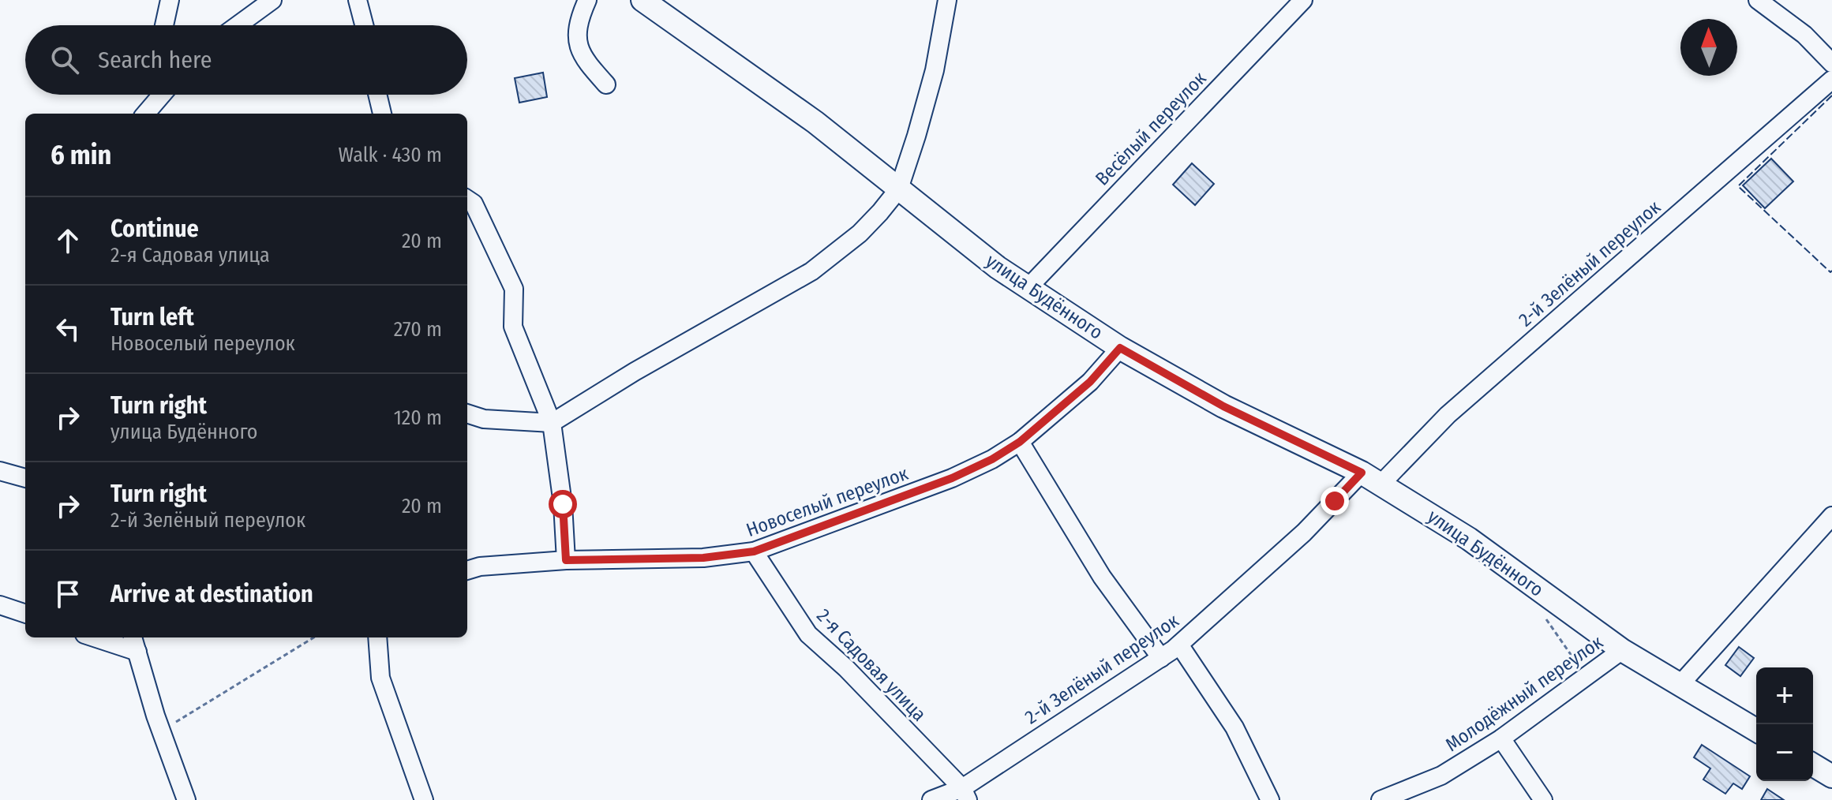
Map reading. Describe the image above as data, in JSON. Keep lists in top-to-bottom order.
{
  "streets": {
    "main road": ["улица Будённого"],
    "street": [
      "Весёлый переулок",
      "2-й Зелёный переулок",
      "Новоселый переулок",
      "2-я Садовая улица",
      "Молодёжный переулок"
    ]
  },
  "crossings": [
    ["Весёлый переулок", "улица Будённого"],
    ["2-й Зелёный переулок", "улица Будённого"],
    ["2-й Зелёный переулок", "2-я Садовая улица"],
    ["улица Будённого", "Новоселый переулок"],
    ["улица Будённого", "Молодёжный переулок"],
    ["Новоселый переулок", "2-я Садовая улица"]
  ],
  "north": "top",
  "page": {
    "search": "Search here",
    "heading": ["6 min", "Walk · 430 m"],
    "list": [
      ["Continue", "2-я Садовая улица", "20 m"],
      ["Turn left", "Новоселый переулок", "270 m"],
      ["Turn right", "улица Будённого", "120 m"],
      ["Turn right", "2-й Зелёный переулок", "20 m"],
      "Arrive at destination"
    ],
    "map_buttons": ["+", "−"]
  }
}
